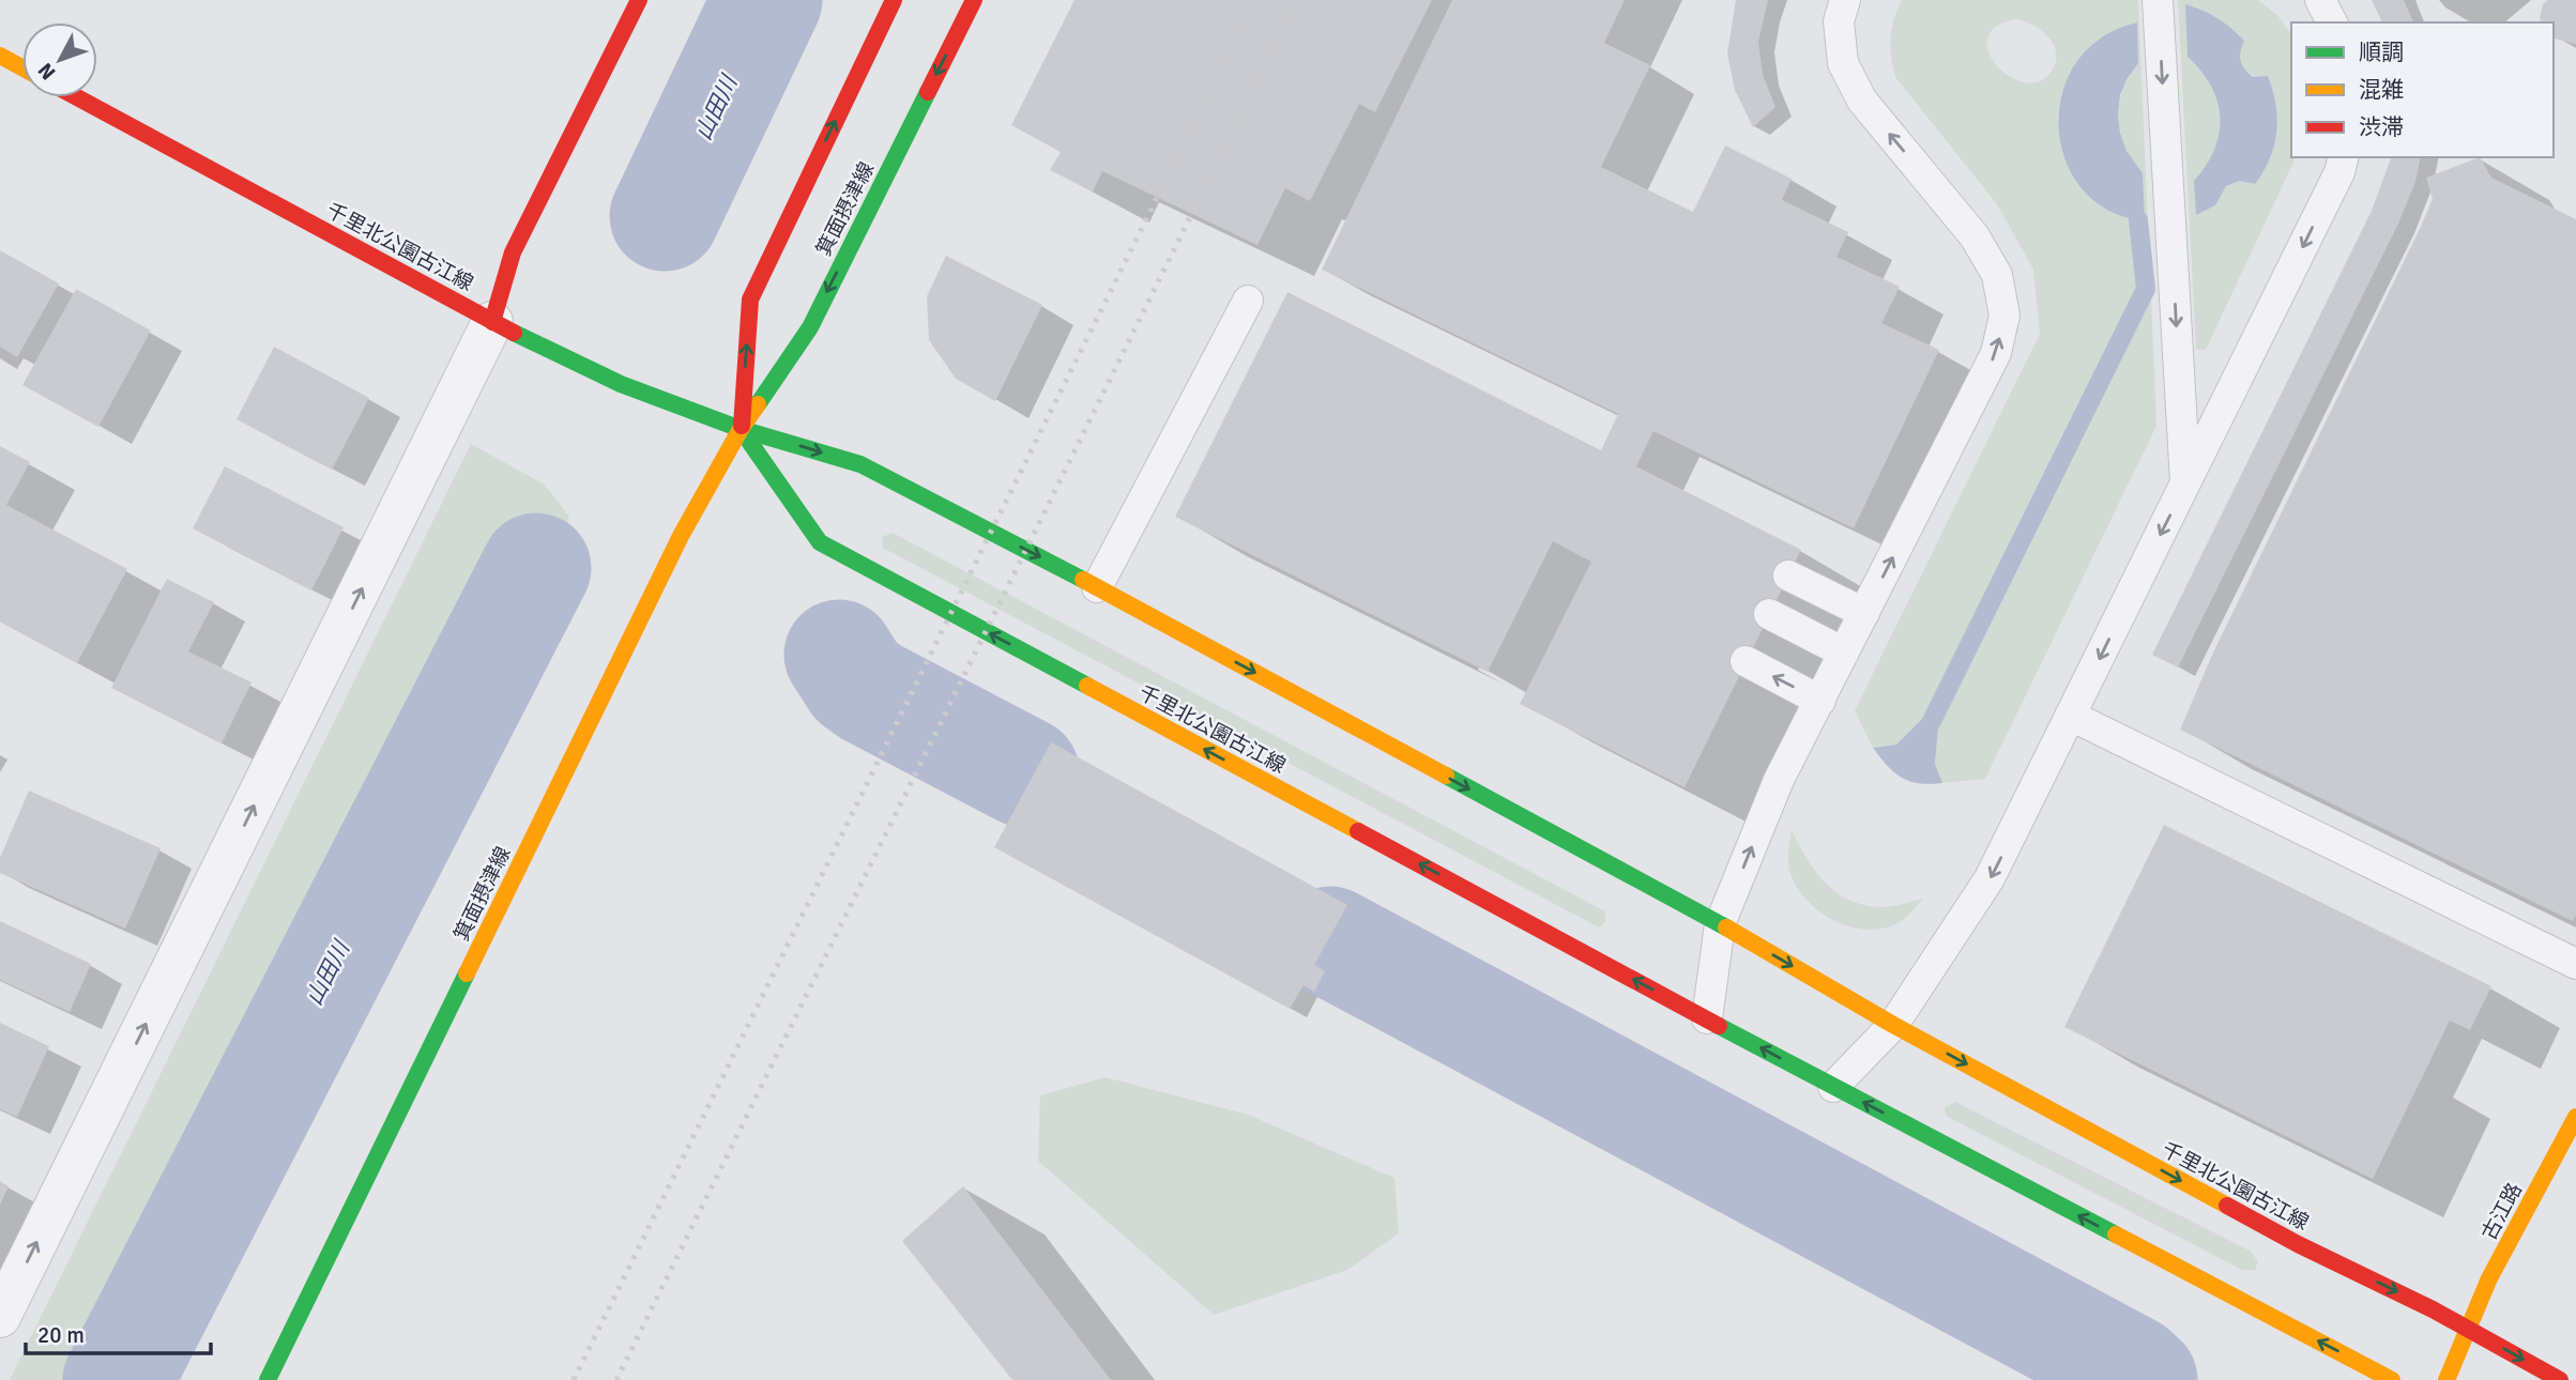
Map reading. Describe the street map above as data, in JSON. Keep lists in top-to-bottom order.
{
  "streets": {
    "street": ["箕面摂津線", "千里北公園古江線", "古江路"]
  },
  "crossings": [
    ["箕面摂津線", "千里北公園古江線"],
    ["千里北公園古江線", "古江路"]
  ],
  "water": ["山田川"],
  "legend": ["順調", "混雑", "渋滞"],
  "scale_bar": "20 m",
  "north": "bottom left"
}
